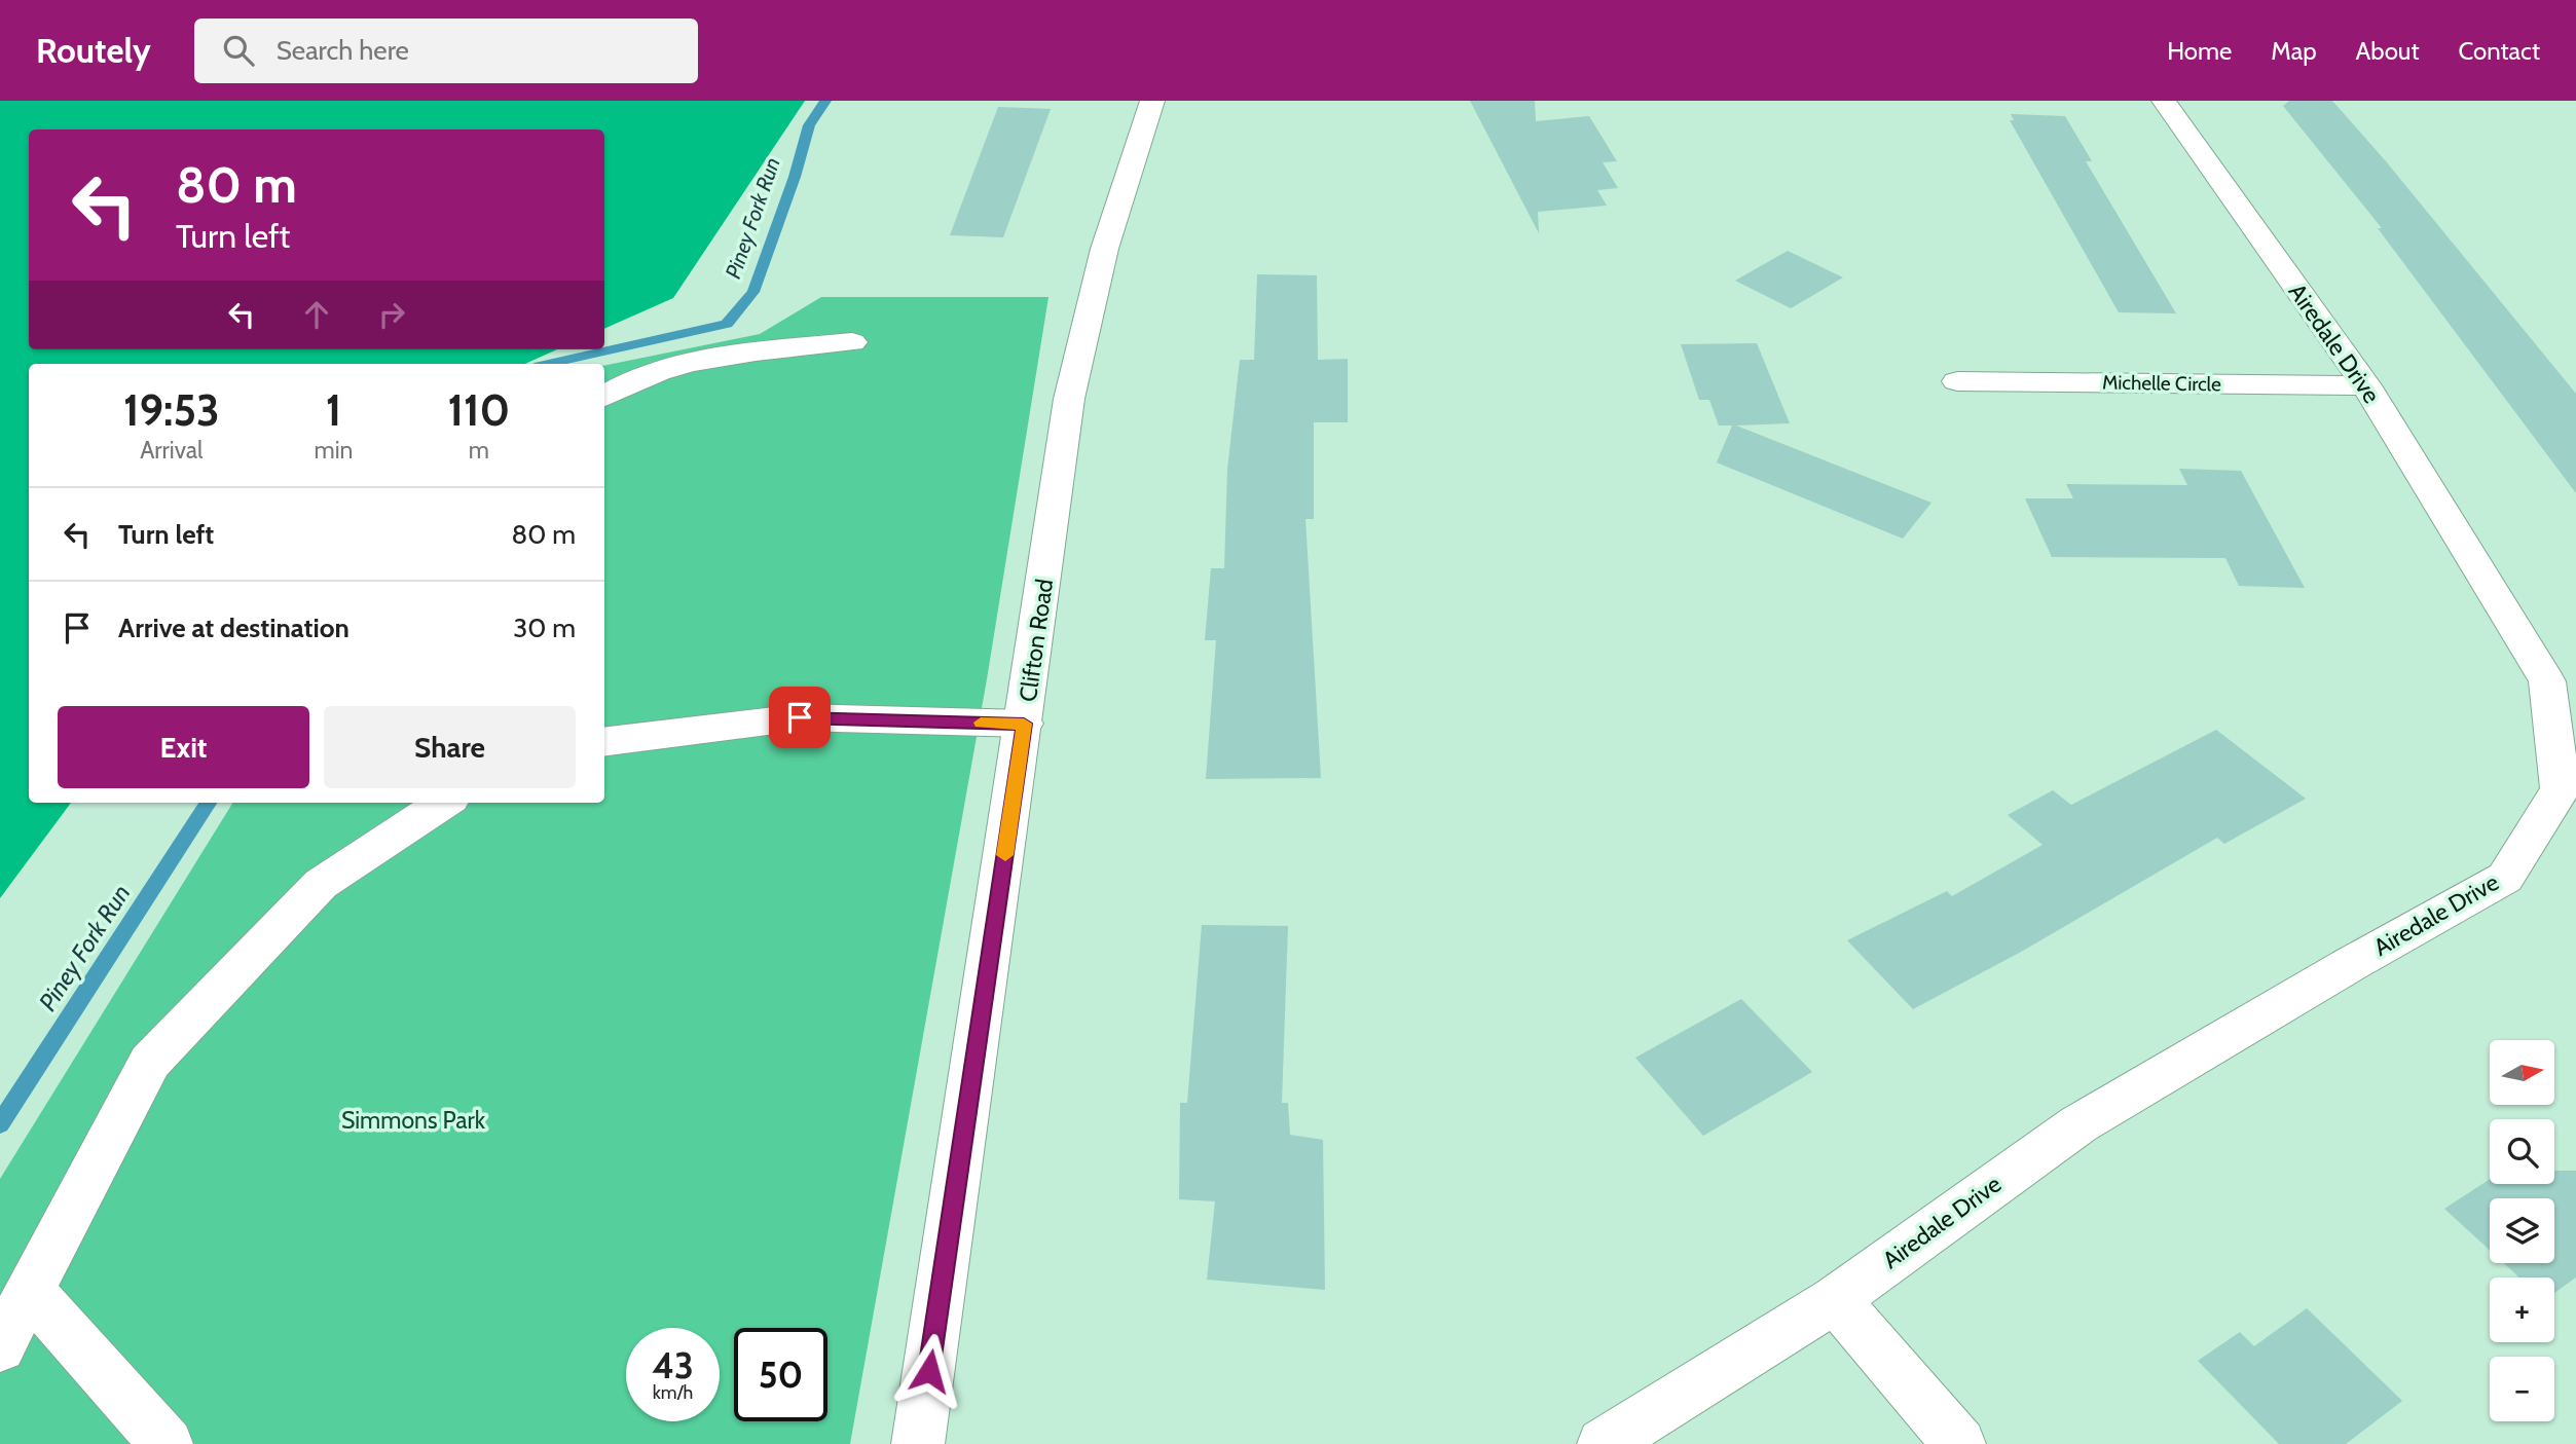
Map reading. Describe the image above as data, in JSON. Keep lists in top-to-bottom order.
{
  "streets": {
    "street": ["Airedale Drive", "Michelle Circle", "Clifton Road"]
  },
  "crossings": [
    ["Airedale Drive", "Michelle Circle"]
  ],
  "water": ["Piney Fork Run"],
  "parks": ["Simmons Park"],
  "north": "right",
  "page": {
    "header": "Routely",
    "search": "Search here",
    "nav": [
      "Home",
      "Map",
      "About",
      "Contact"
    ],
    "turn": ["80 m", "Turn left"],
    "eta": [
      "19:53",
      "Arrival",
      "1",
      "min",
      "110",
      "m"
    ],
    "list": [
      {
        "name": "Turn left",
        "value": "80 m"
      },
      {
        "name": "Arrive at destination",
        "value": "30 m"
      }
    ],
    "buttons": ["Exit", "Share"],
    "map_buttons": ["+", "−"],
    "speed": "43 km/h",
    "limit": "50"
  }
}
